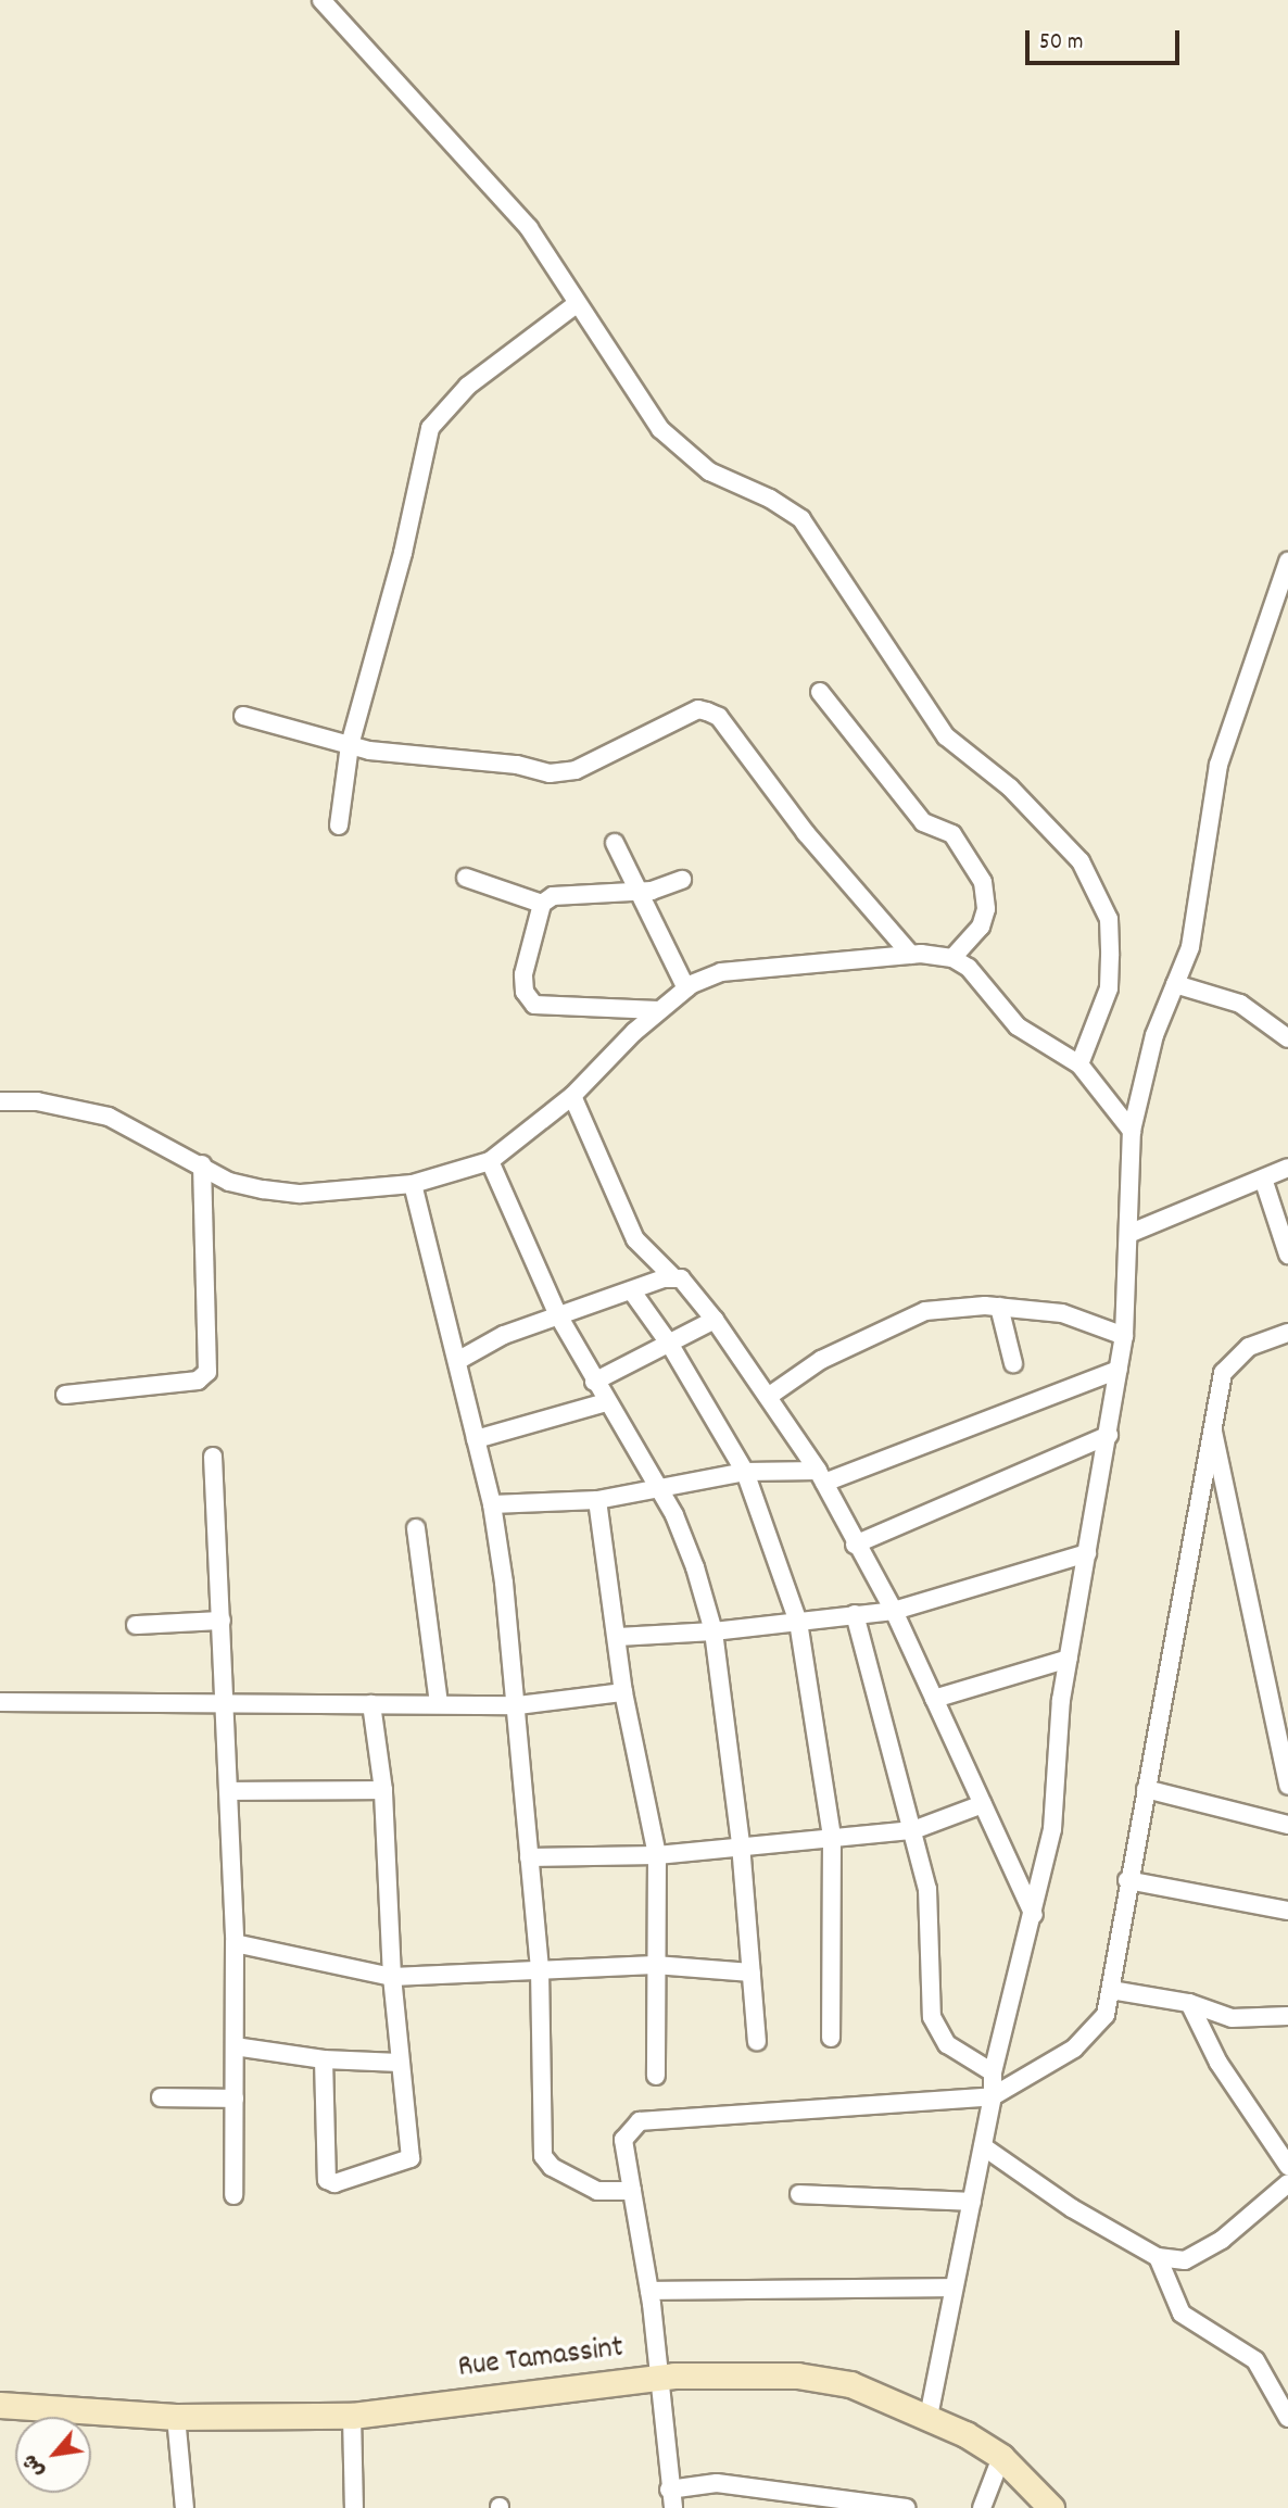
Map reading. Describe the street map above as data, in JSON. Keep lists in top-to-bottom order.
{
  "streets": {
    "main road": ["Rue Tamassint"]
  },
  "scale_bar": "50 m",
  "north": "bottom left"
}
